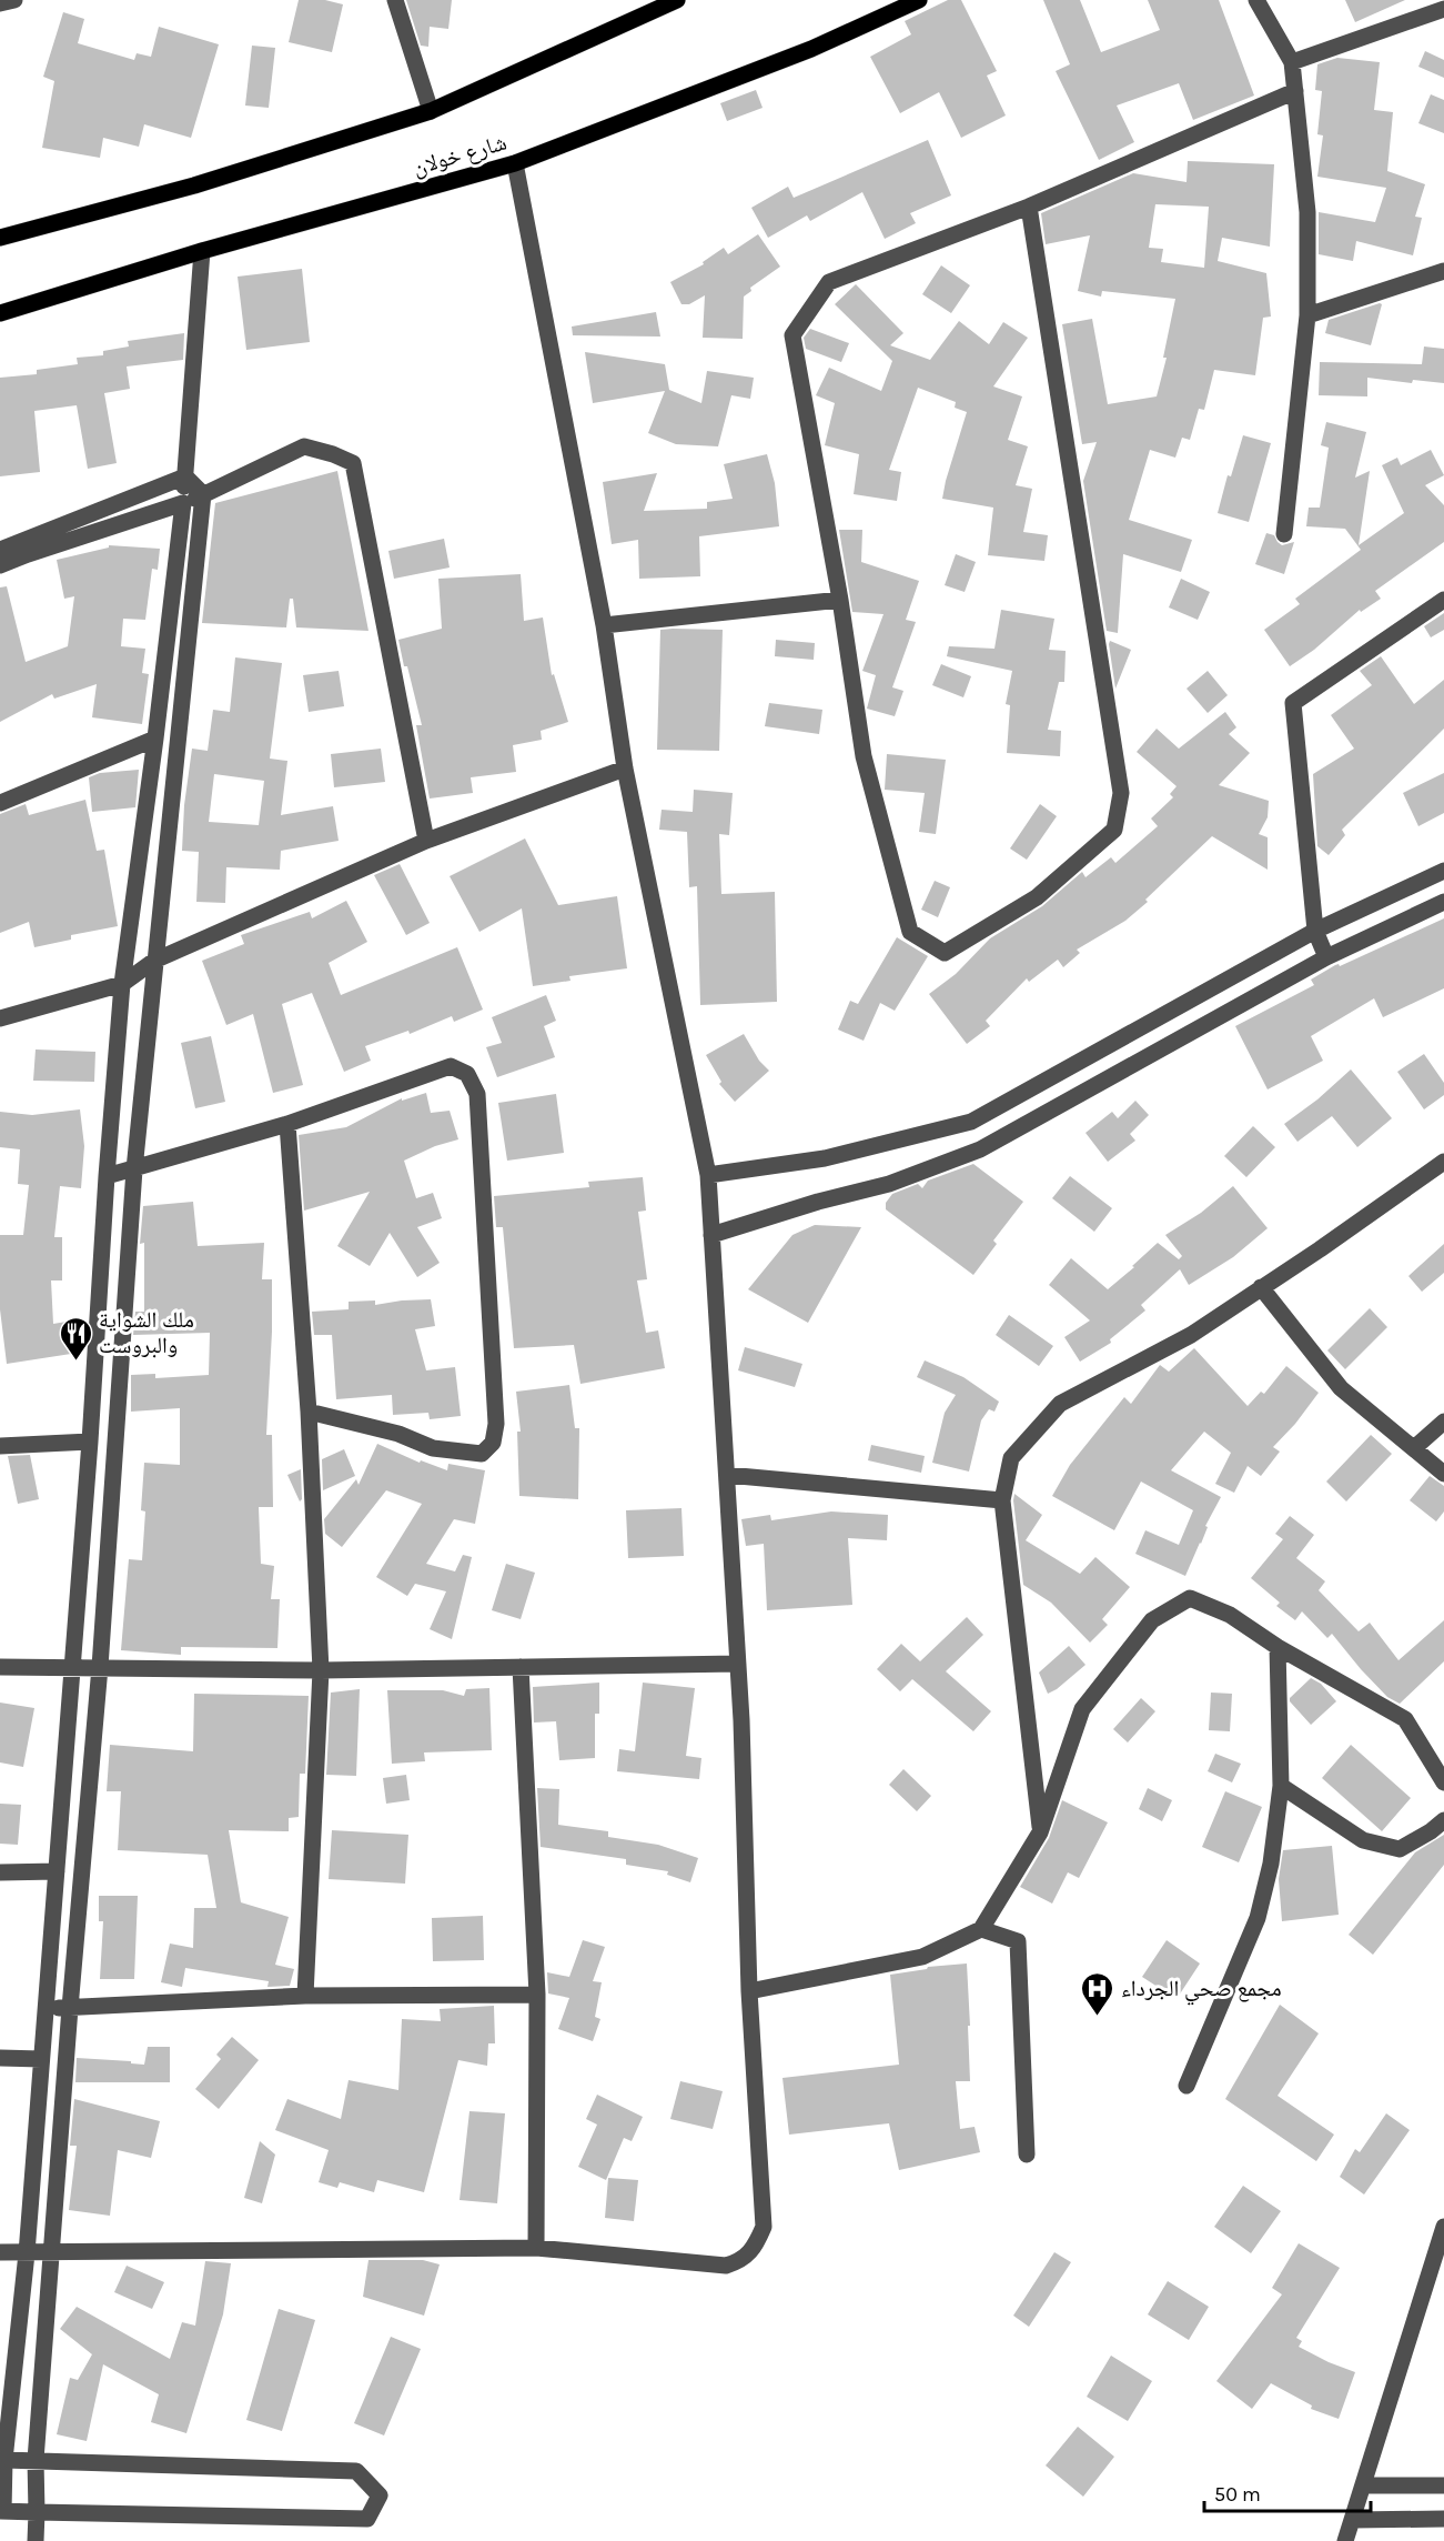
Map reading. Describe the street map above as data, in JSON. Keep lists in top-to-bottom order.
{
  "streets": {
    "main road": ["شارع خولان"]
  },
  "places": {
    "restaurant": ["ملك الشواية والبروست"],
    "hospital": ["مجمع صحي الجرداء"]
  },
  "scale_bar": "50 m"
}
